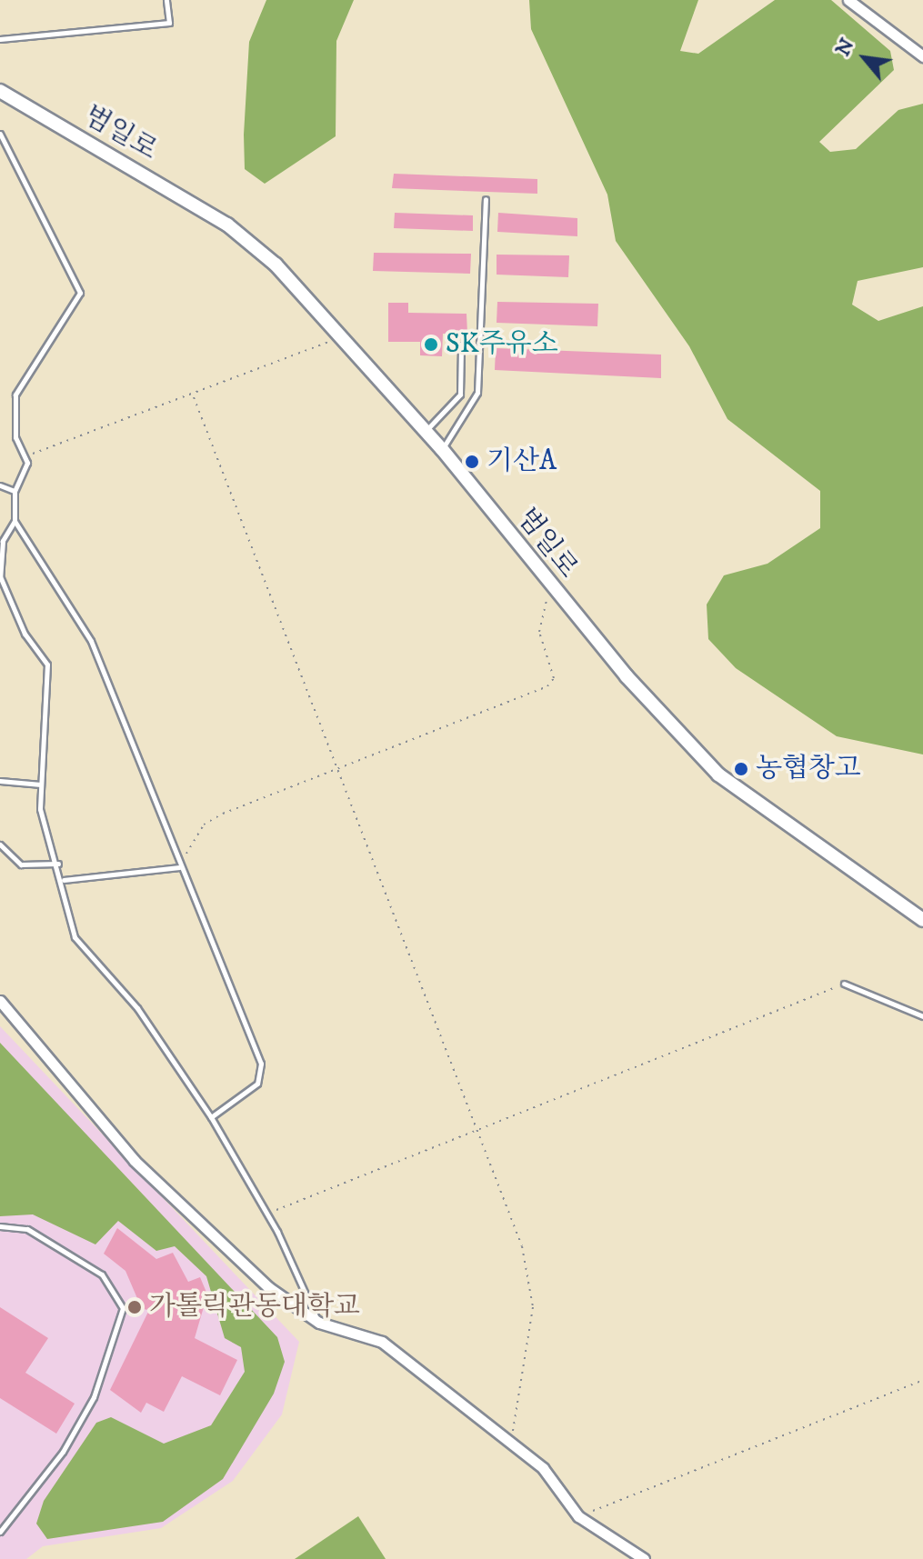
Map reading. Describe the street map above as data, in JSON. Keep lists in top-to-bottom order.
{
  "streets": {
    "street": ["범일로"]
  },
  "places": [
    "SK주유소",
    "기산A",
    "농협창고",
    "가톨릭관동대학교"
  ],
  "north": "top left"
}
